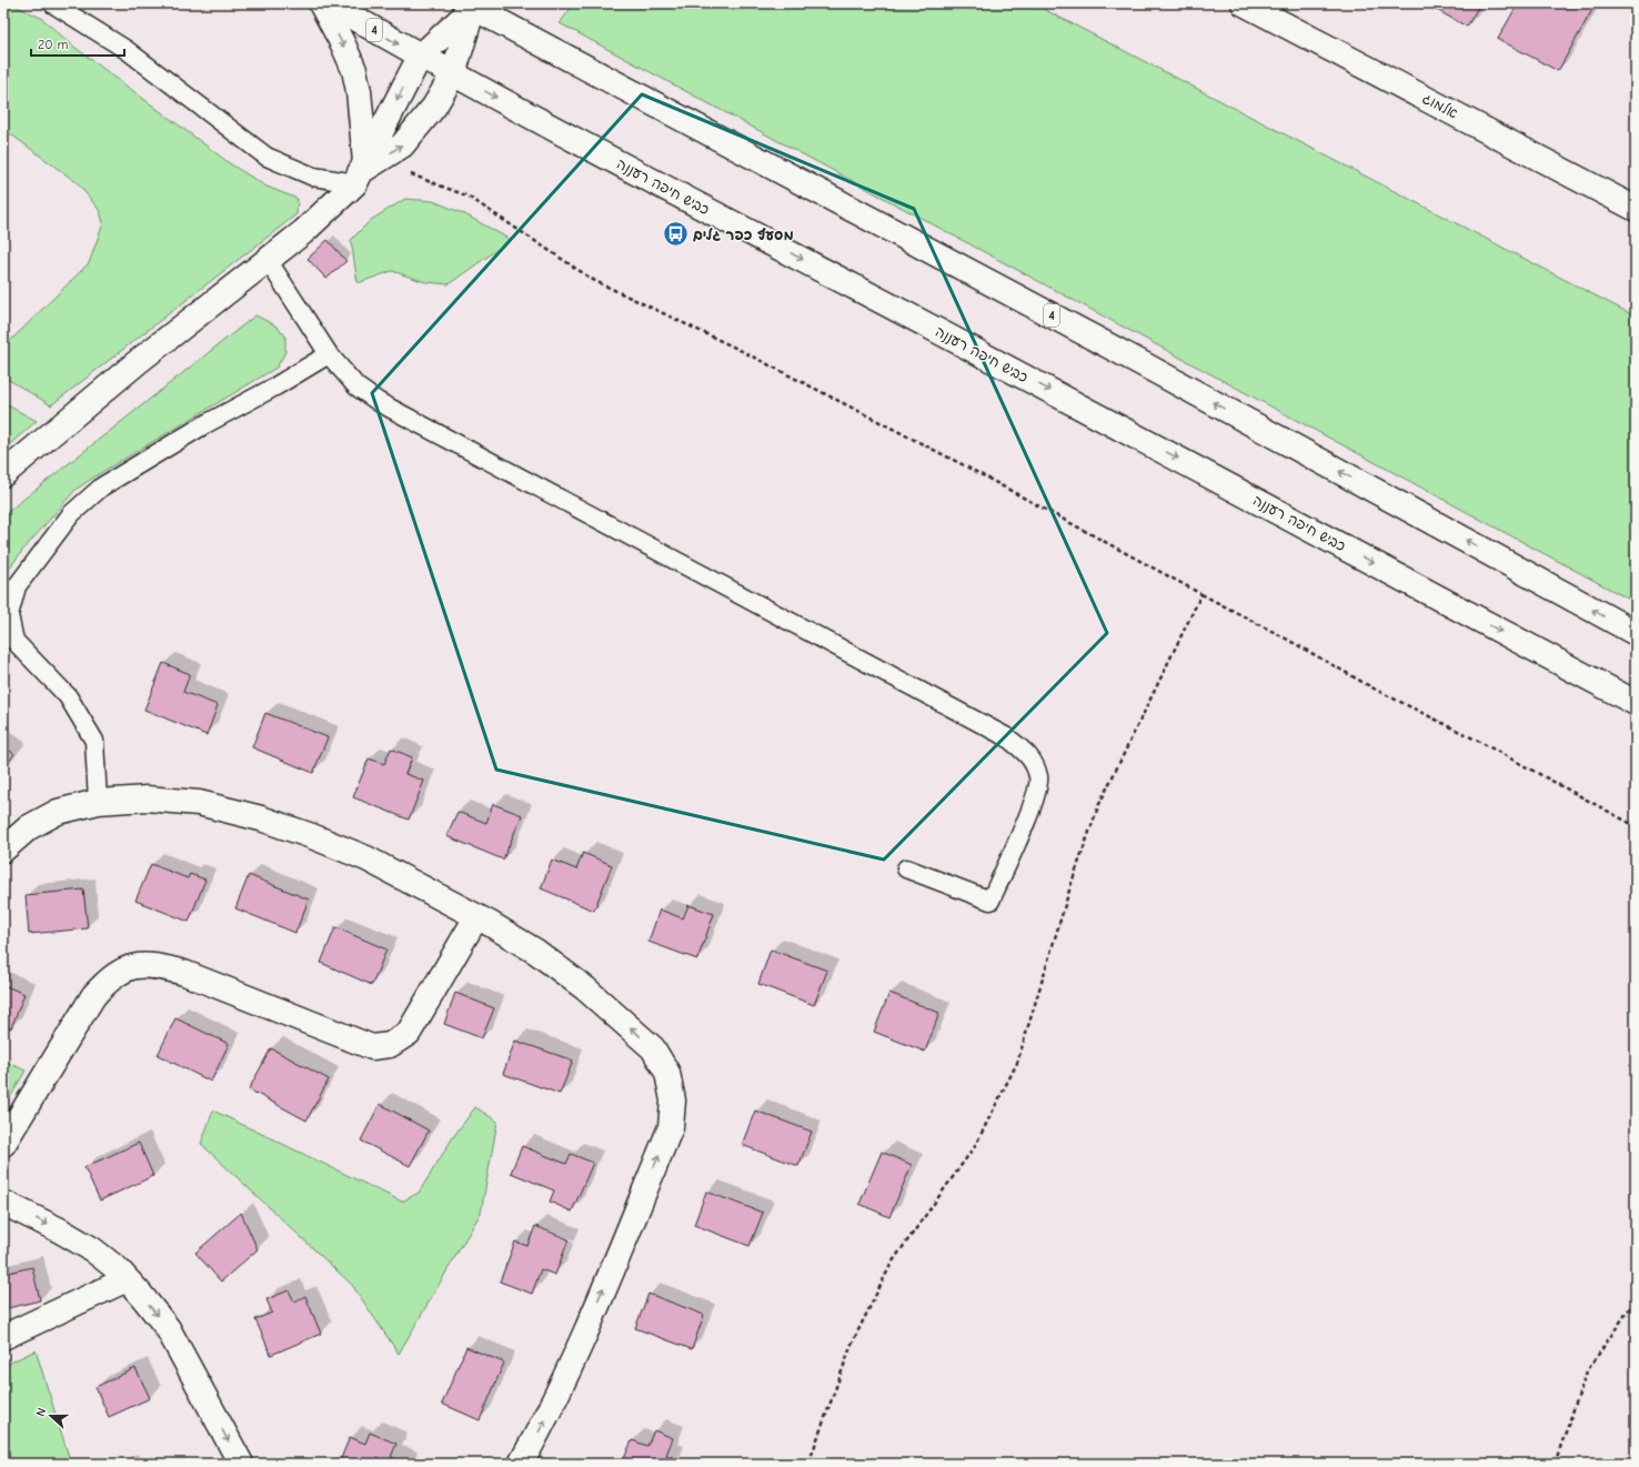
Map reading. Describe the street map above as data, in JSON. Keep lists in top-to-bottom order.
{
  "streets": {
    "main road": ["4", "אלמוג", "כביש חיפה רעננה"]
  },
  "places": {
    "bus stop": ["מסעף כפר גלים"]
  },
  "scale_bar": "20 m",
  "north": "left"
}
